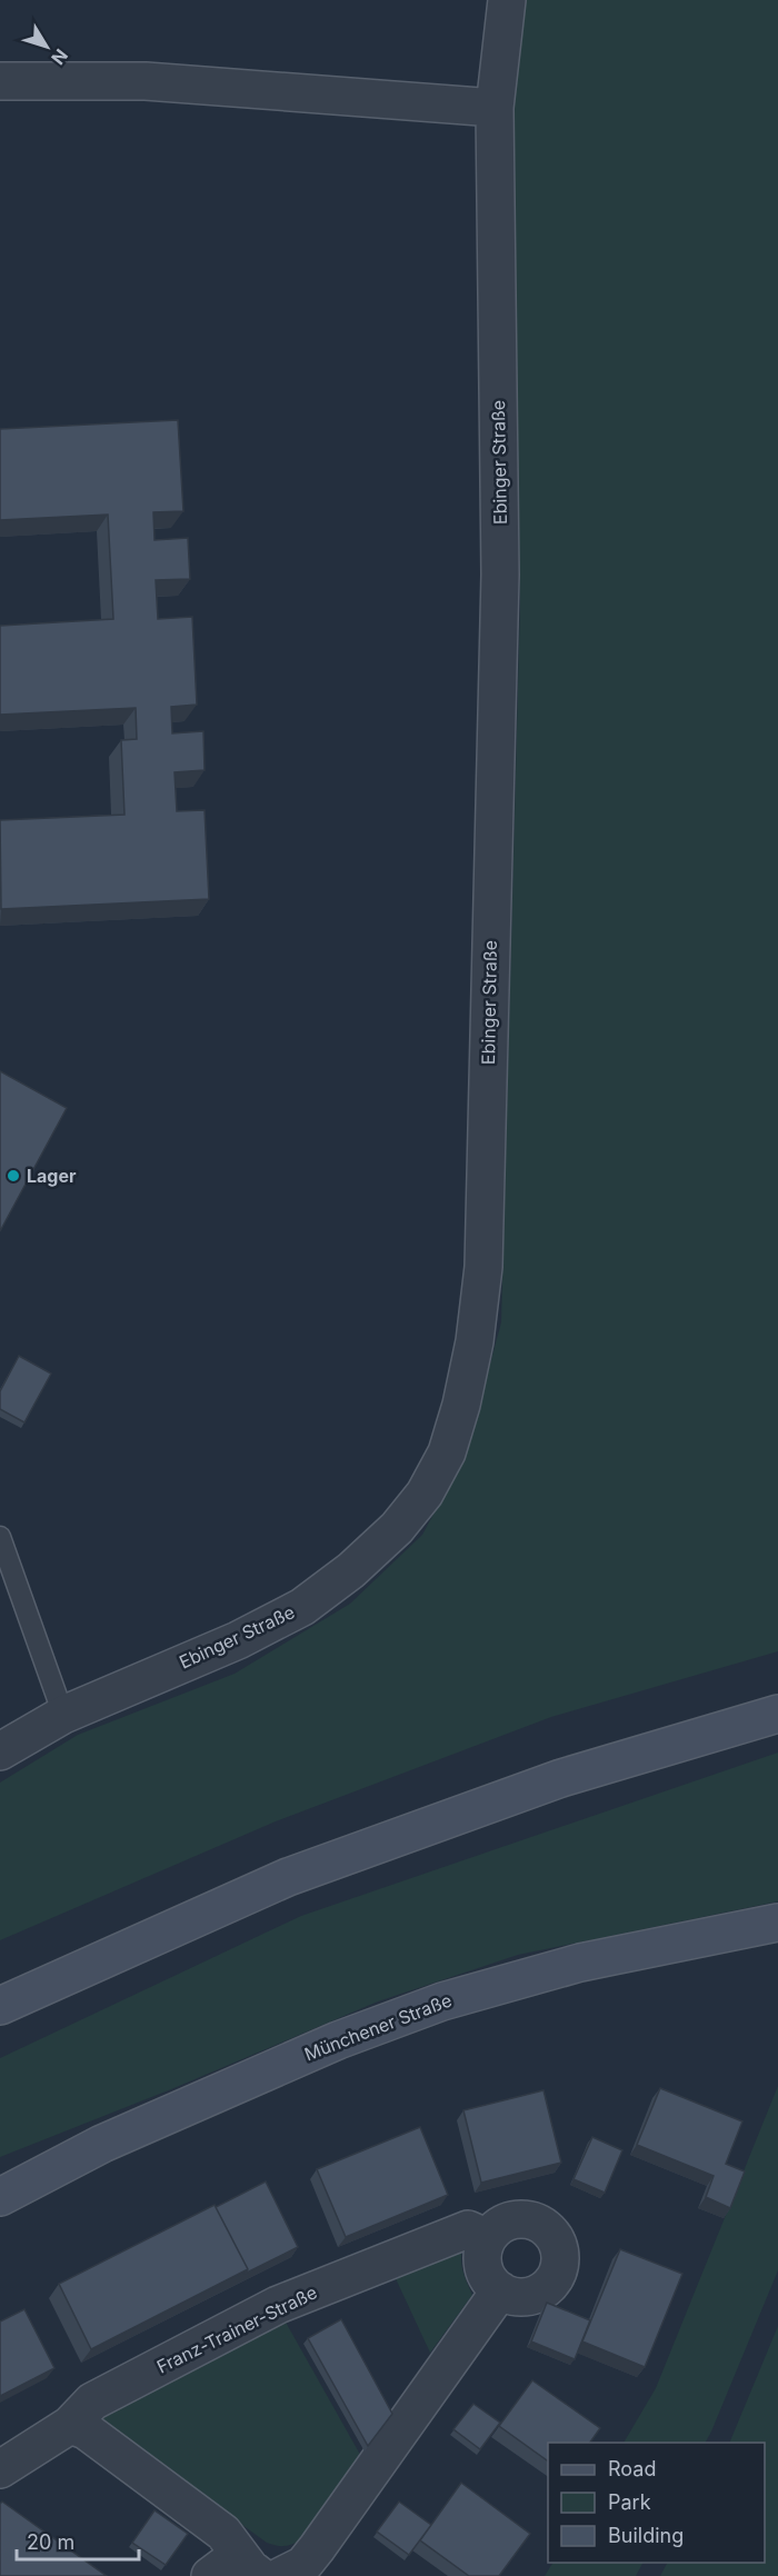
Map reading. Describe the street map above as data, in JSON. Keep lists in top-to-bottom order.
{
  "streets": {
    "main road": ["Münchener Straße"],
    "street": ["Ebinger Straße", "Franz-Trainer-Straße"]
  },
  "places": ["Lager"],
  "legend": ["Road", "Park", "Building"],
  "scale_bar": "20 m",
  "north": "bottom right"
}
